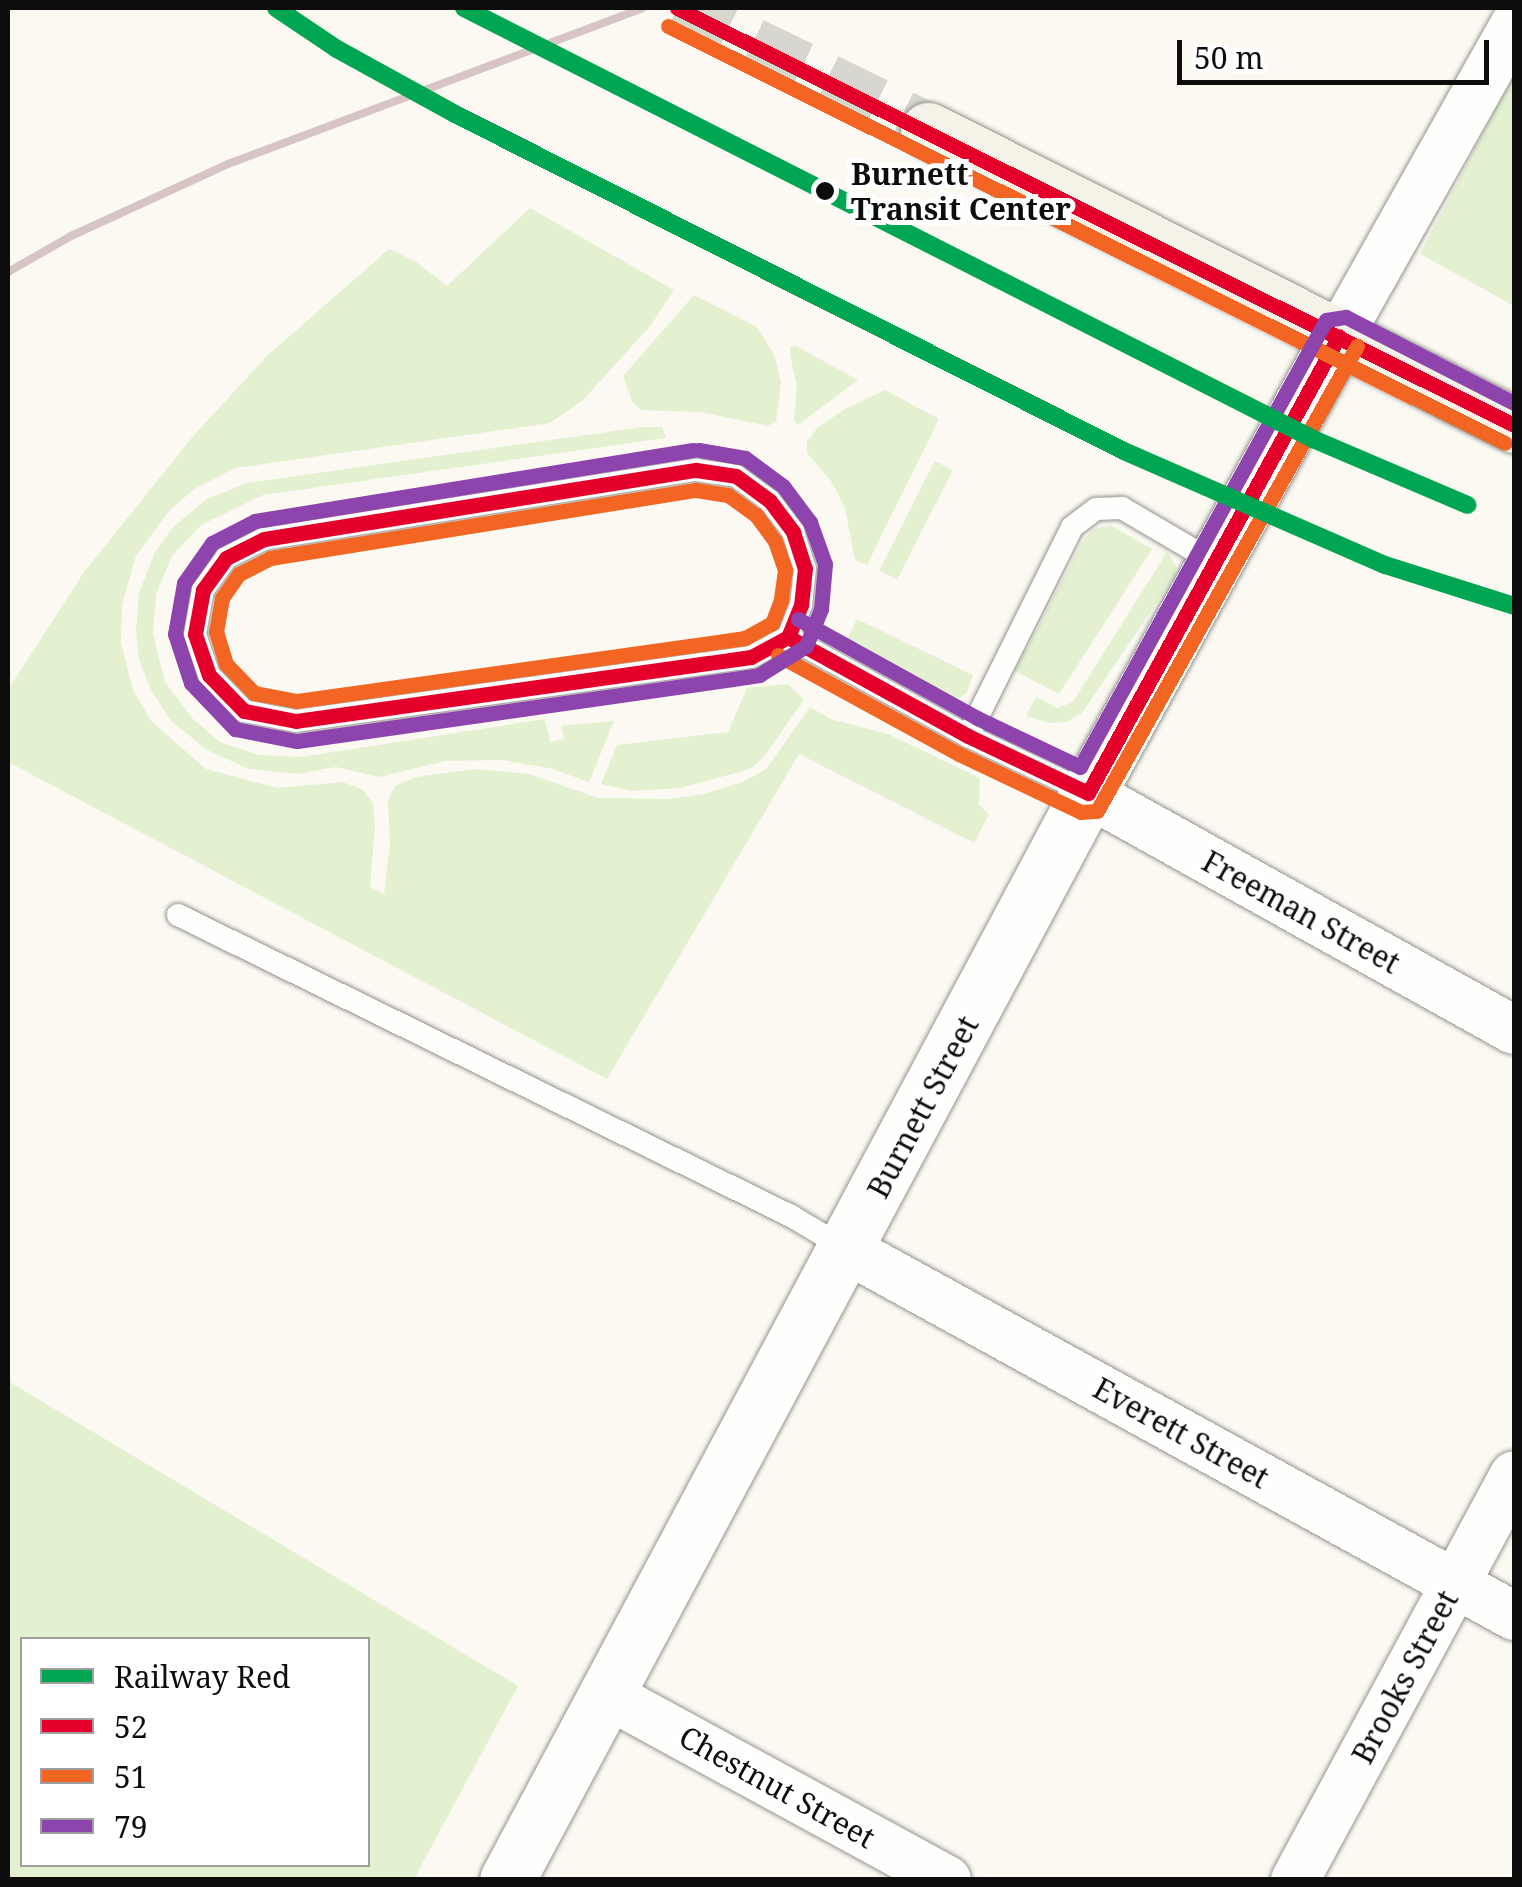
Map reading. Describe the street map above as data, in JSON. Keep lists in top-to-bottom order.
{
  "streets": {
    "street": [
      "Freeman Street",
      "Burnett Street",
      "Everett Street",
      "Brooks Street",
      "Chestnut Street"
    ]
  },
  "crossings": [
    ["Freeman Street", "Burnett Street"],
    ["Burnett Street", "Everett Street"],
    ["Burnett Street", "Chestnut Street"],
    ["Everett Street", "Brooks Street"]
  ],
  "places": ["Burnett Transit Center"],
  "lines": [
    "rail line Red",
    "transit line 52",
    "transit line 51",
    "transit line 79"
  ],
  "legend": [
    "Railway Red",
    "52",
    "51",
    "79"
  ],
  "scale_bar": "50 m"
}
